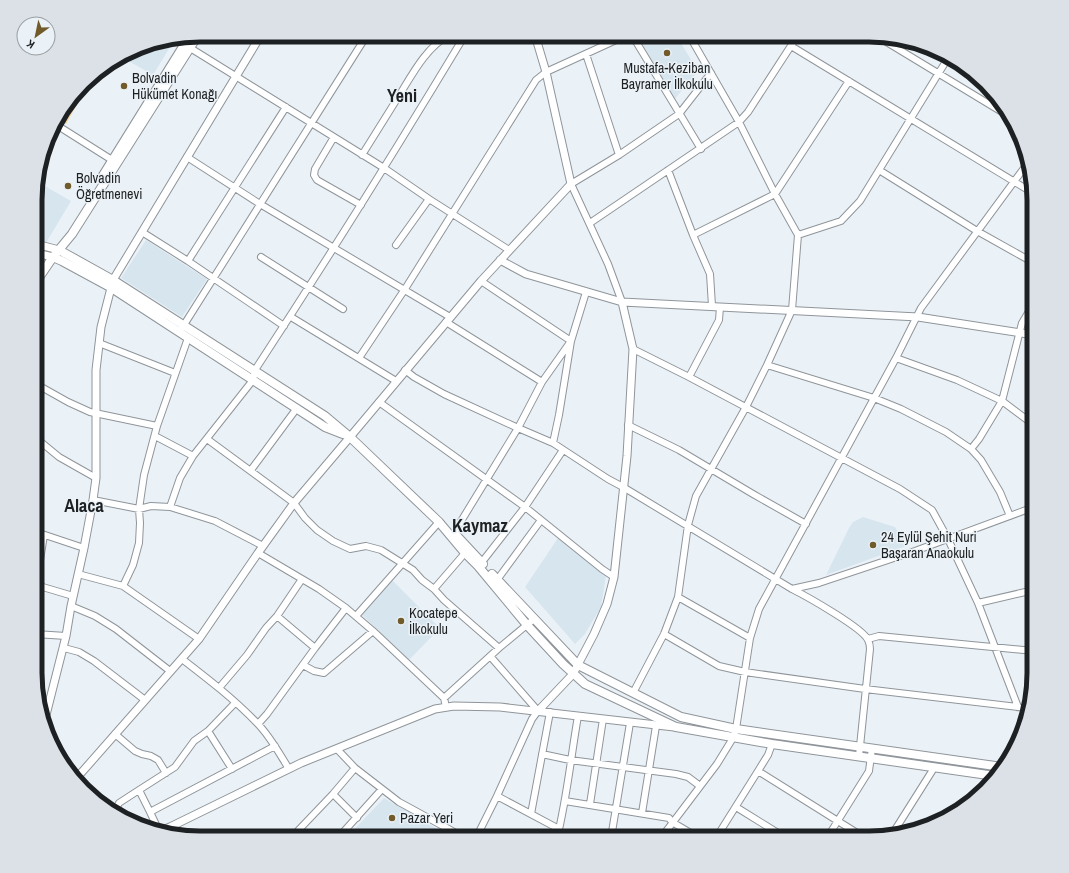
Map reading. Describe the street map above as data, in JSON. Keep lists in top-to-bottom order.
{
  "districts": ["Yeni", "Alaca", "Kaymaz"],
  "places": [
    "Mustafa-Keziban Bayramer İlkokulu",
    "Bolvadin Hükümet Konağı",
    "Bolvadin Öğretmenevi",
    "24 Eylül Şehit Nuri Başaran Anaokulu",
    "Kocatepe İlkokulu",
    "Pazar Yeri"
  ],
  "north": "bottom left"
}
